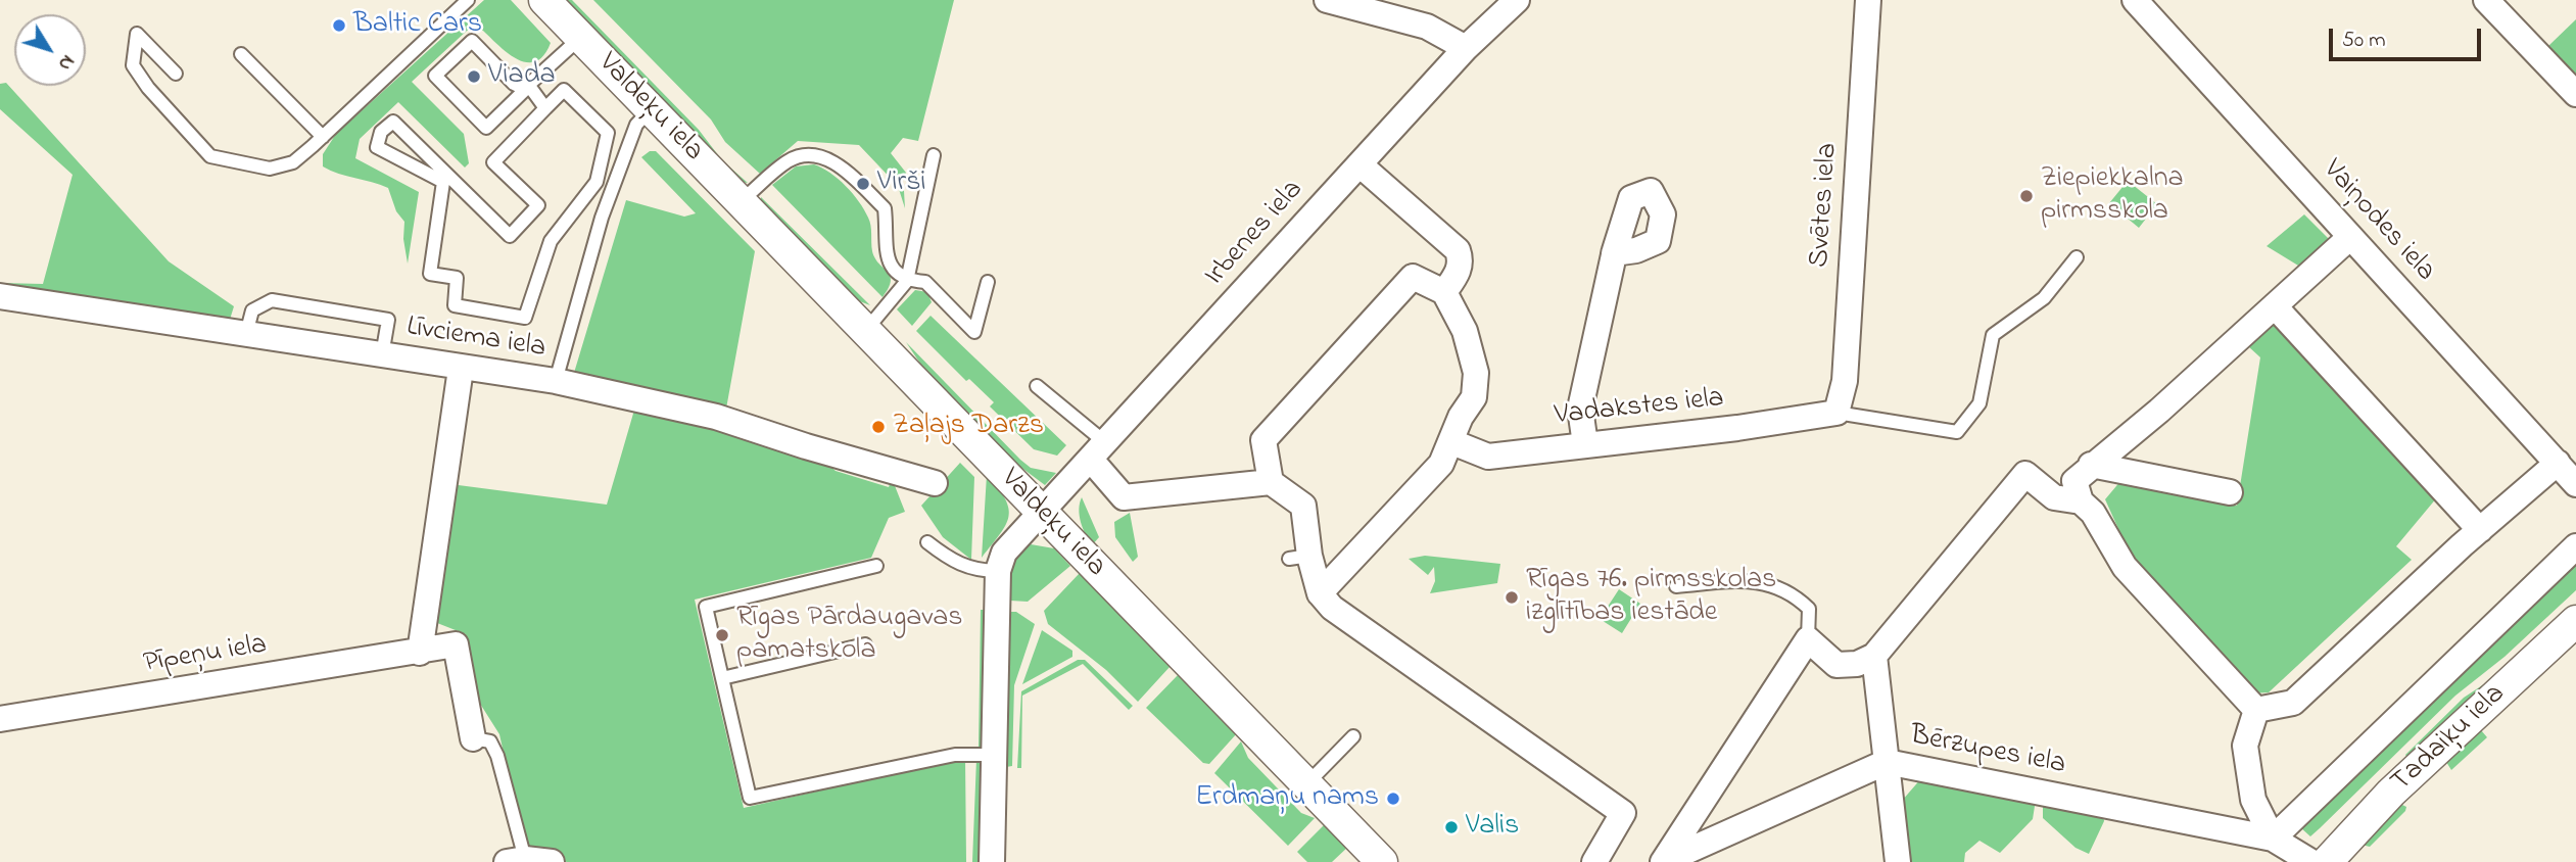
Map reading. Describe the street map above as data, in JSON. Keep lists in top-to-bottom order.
{
  "streets": {
    "street": [
      "Valdeķu iela",
      "Svētes iela",
      "Vaiņodes iela",
      "Irbenes iela",
      "Līvciema iela",
      "Vadakstes iela",
      "Pīpeņu iela",
      "Tadaiķu iela",
      "Bērzupes iela"
    ]
  },
  "crossings": [
    ["Valdeķu iela", "Irbenes iela"],
    ["Svētes iela", "Vadakstes iela"]
  ],
  "places": [
    "Baltic Cars",
    "Viada",
    "Virši",
    "Ziepiekkalna pirmsskola",
    "Zaļajs Darzs",
    "Rīgas 76. pirmsskolas izglītības iestāde",
    "Rīgas Pārdaugavas pamatskola",
    "Erdmaņu nams",
    "Valis"
  ],
  "scale_bar": "50 m",
  "north": "bottom right"
}
